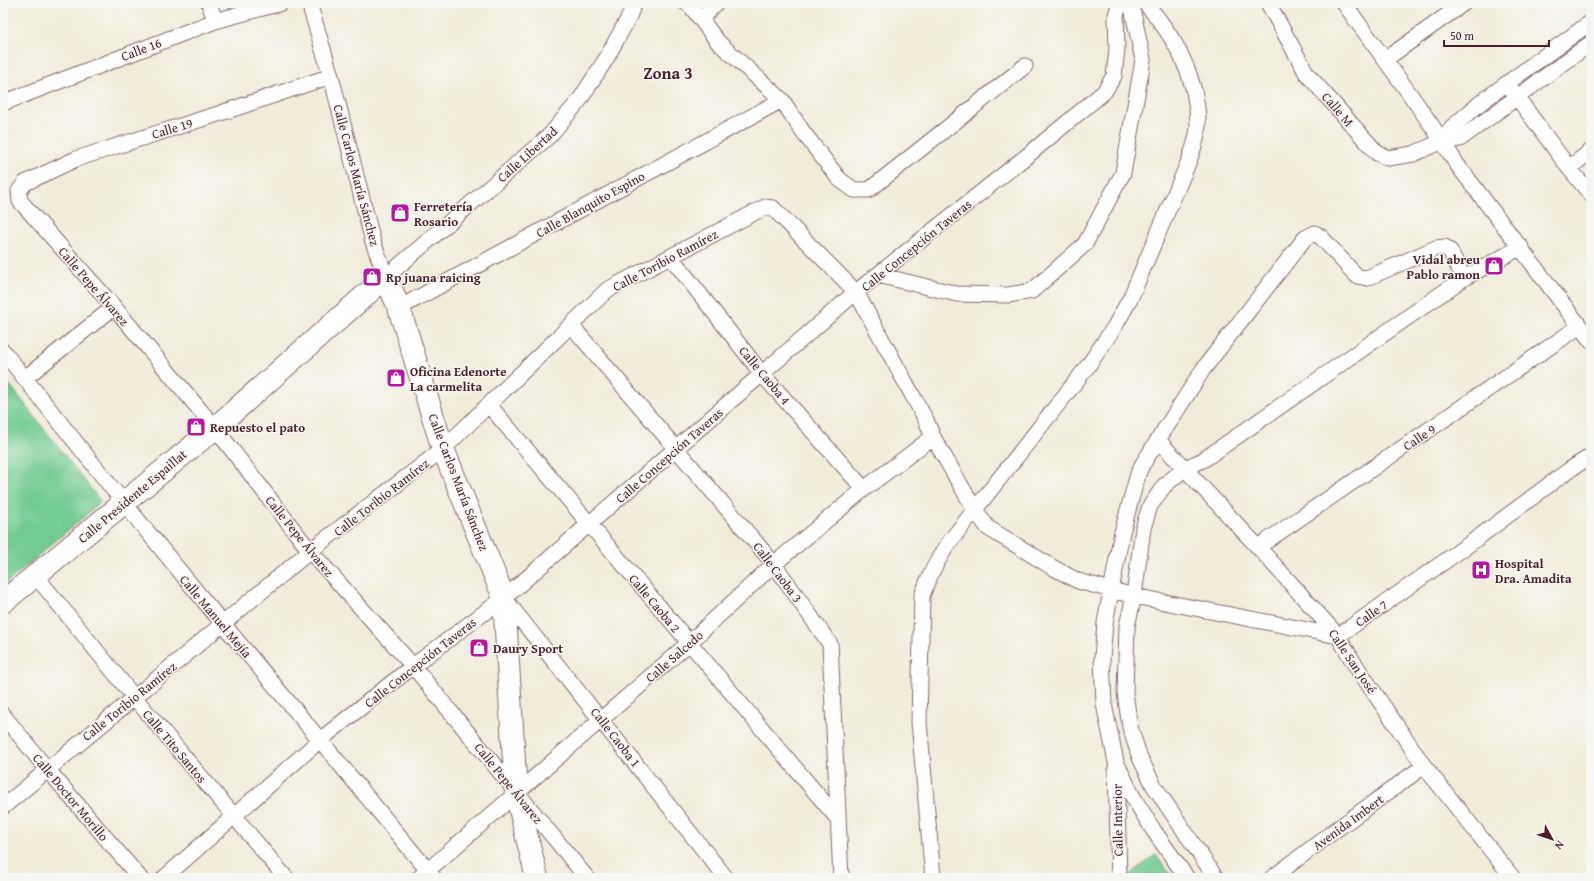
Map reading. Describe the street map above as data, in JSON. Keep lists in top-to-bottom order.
{
  "streets": {
    "street": [
      "Calle 16",
      "Calle M",
      "Calle 19",
      "Calle Libertad",
      "Calle Carlos María Sánchez",
      "Calle Blanquito Espino",
      "Calle Concepción Taveras",
      "Calle Toribio Ramírez",
      "Calle Pepe Álvarez",
      "Calle Caoba 4",
      "Calle 9",
      "Calle Presidente Espaillat",
      "Calle Caoba 3",
      "Calle Caoba 2",
      "Calle 7",
      "Calle Manuel Mejía",
      "Calle Salcedo",
      "Calle San José",
      "Calle Caoba 1",
      "Calle Tito Santos",
      "Calle Doctor Morillo",
      "Calle Interior",
      "Avenida Imbert"
    ]
  },
  "crossings": [
    ["Calle 19", "Calle Carlos María Sánchez"],
    ["Calle 19", "Calle Pepe Álvarez"],
    ["Calle Libertad", "Calle Carlos María Sánchez"],
    ["Calle Libertad", "Calle Presidente Espaillat"],
    ["Calle Carlos María Sánchez", "Calle Blanquito Espino"],
    ["Calle Carlos María Sánchez", "Calle Concepción Taveras"],
    ["Calle Carlos María Sánchez", "Calle Toribio Ramírez"],
    ["Calle Carlos María Sánchez", "Calle Pepe Álvarez"],
    ["Calle Carlos María Sánchez", "Calle Presidente Espaillat"],
    ["Calle Carlos María Sánchez", "Calle Salcedo"],
    ["Calle Carlos María Sánchez", "Calle Caoba 1"],
    ["Calle Concepción Taveras", "Calle Toribio Ramírez"],
    ["Calle Concepción Taveras", "Calle Pepe Álvarez"],
    ["Calle Concepción Taveras", "Calle Caoba 4"],
    ["Calle Concepción Taveras", "Calle Caoba 3"],
    ["Calle Concepción Taveras", "Calle Caoba 2"],
    ["Calle Concepción Taveras", "Calle Manuel Mejía"],
    ["Calle Concepción Taveras", "Calle Caoba 1"],
    ["Calle Concepción Taveras", "Calle Tito Santos"],
    ["Calle Toribio Ramírez", "Calle Pepe Álvarez"],
    ["Calle Toribio Ramírez", "Calle Caoba 4"],
    ["Calle Toribio Ramírez", "Calle Caoba 3"],
    ["Calle Toribio Ramírez", "Calle Caoba 2"],
    ["Calle Toribio Ramírez", "Calle Manuel Mejía"],
    ["Calle Toribio Ramírez", "Calle Tito Santos"],
    ["Calle Toribio Ramírez", "Calle Doctor Morillo"],
    ["Calle Pepe Álvarez", "Calle Presidente Espaillat"],
    ["Calle Pepe Álvarez", "Calle Salcedo"],
    ["Calle Caoba 4", "Calle Salcedo"],
    ["Calle 9", "Calle San José"],
    ["Calle Presidente Espaillat", "Calle Manuel Mejía"],
    ["Calle Presidente Espaillat", "Calle Tito Santos"],
    ["Calle Caoba 3", "Calle Caoba 2"],
    ["Calle Caoba 3", "Calle Salcedo"],
    ["Calle Caoba 2", "Calle Salcedo"],
    ["Calle 7", "Calle San José"],
    ["Calle Manuel Mejía", "Calle Salcedo"],
    ["Calle Salcedo", "Calle Caoba 1"],
    ["Calle San José", "Avenida Imbert"]
  ],
  "districts": ["Zona 3"],
  "places": {
    "shop": [
      "Ferretería Rosario",
      "Vidal abreu Pablo ramon",
      "Rp juana raicing",
      "Oficina Edenorte La carmelita",
      "Repuesto el pato",
      "Daury Sport"
    ],
    "hospital": ["Hospital Dra. Amadita"]
  },
  "scale_bar": "50 m",
  "north": "bottom right"
}
